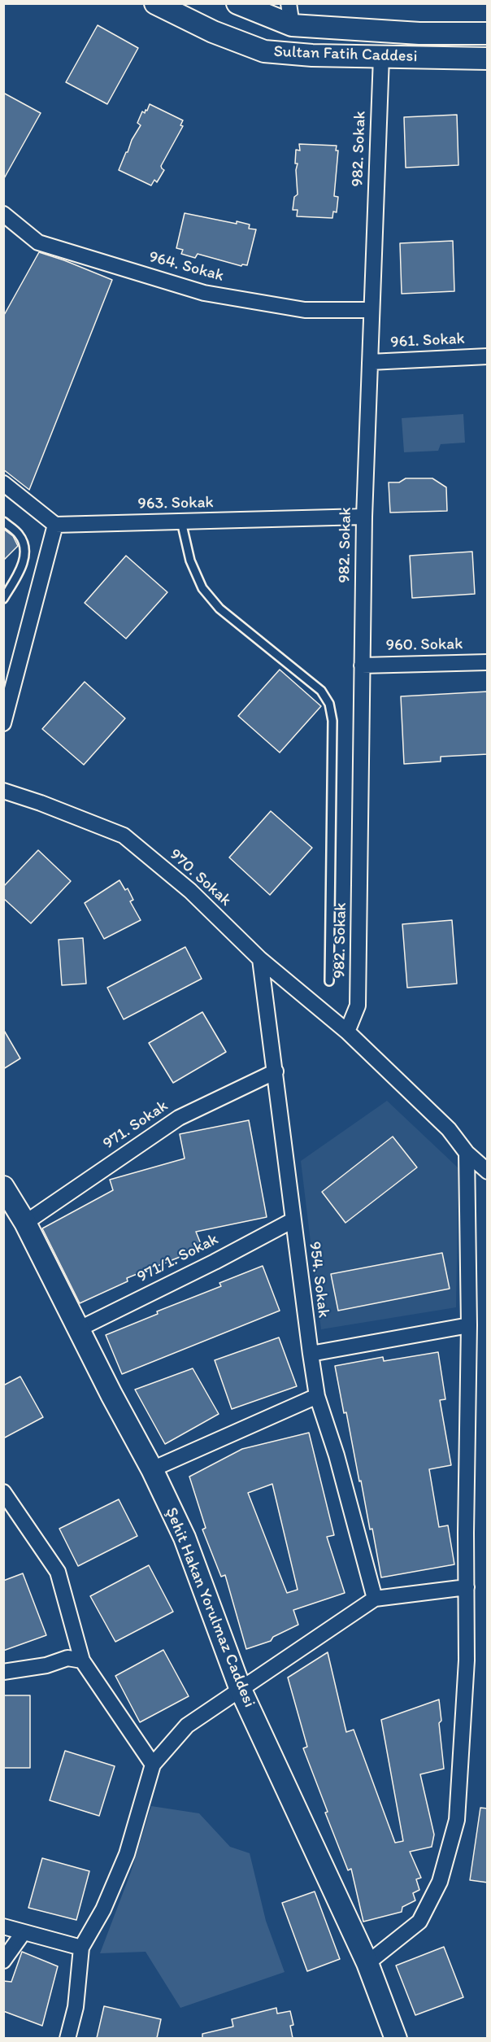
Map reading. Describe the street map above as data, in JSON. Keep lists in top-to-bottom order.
{
  "streets": {
    "street": [
      "Sultan Fatih Caddesi",
      "982. Sokak",
      "964. Sokak",
      "961. Sokak",
      "963. Sokak",
      "960. Sokak",
      "970. Sokak",
      "971. Sokak",
      "971/1. Sokak",
      "954. Sokak",
      "Şehit Hakan Yorulmaz Caddesi"
    ]
  },
  "crossings": [
    ["Sultan Fatih Caddesi", "982. Sokak"],
    ["982. Sokak", "964. Sokak"],
    ["982. Sokak", "961. Sokak"],
    ["982. Sokak", "963. Sokak"],
    ["982. Sokak", "960. Sokak"],
    ["982. Sokak", "970. Sokak"],
    ["970. Sokak", "954. Sokak"],
    ["971. Sokak", "954. Sokak"],
    ["971. Sokak", "Şehit Hakan Yorulmaz Caddesi"],
    ["971/1. Sokak", "954. Sokak"],
    ["971/1. Sokak", "Şehit Hakan Yorulmaz Caddesi"]
  ]
}
